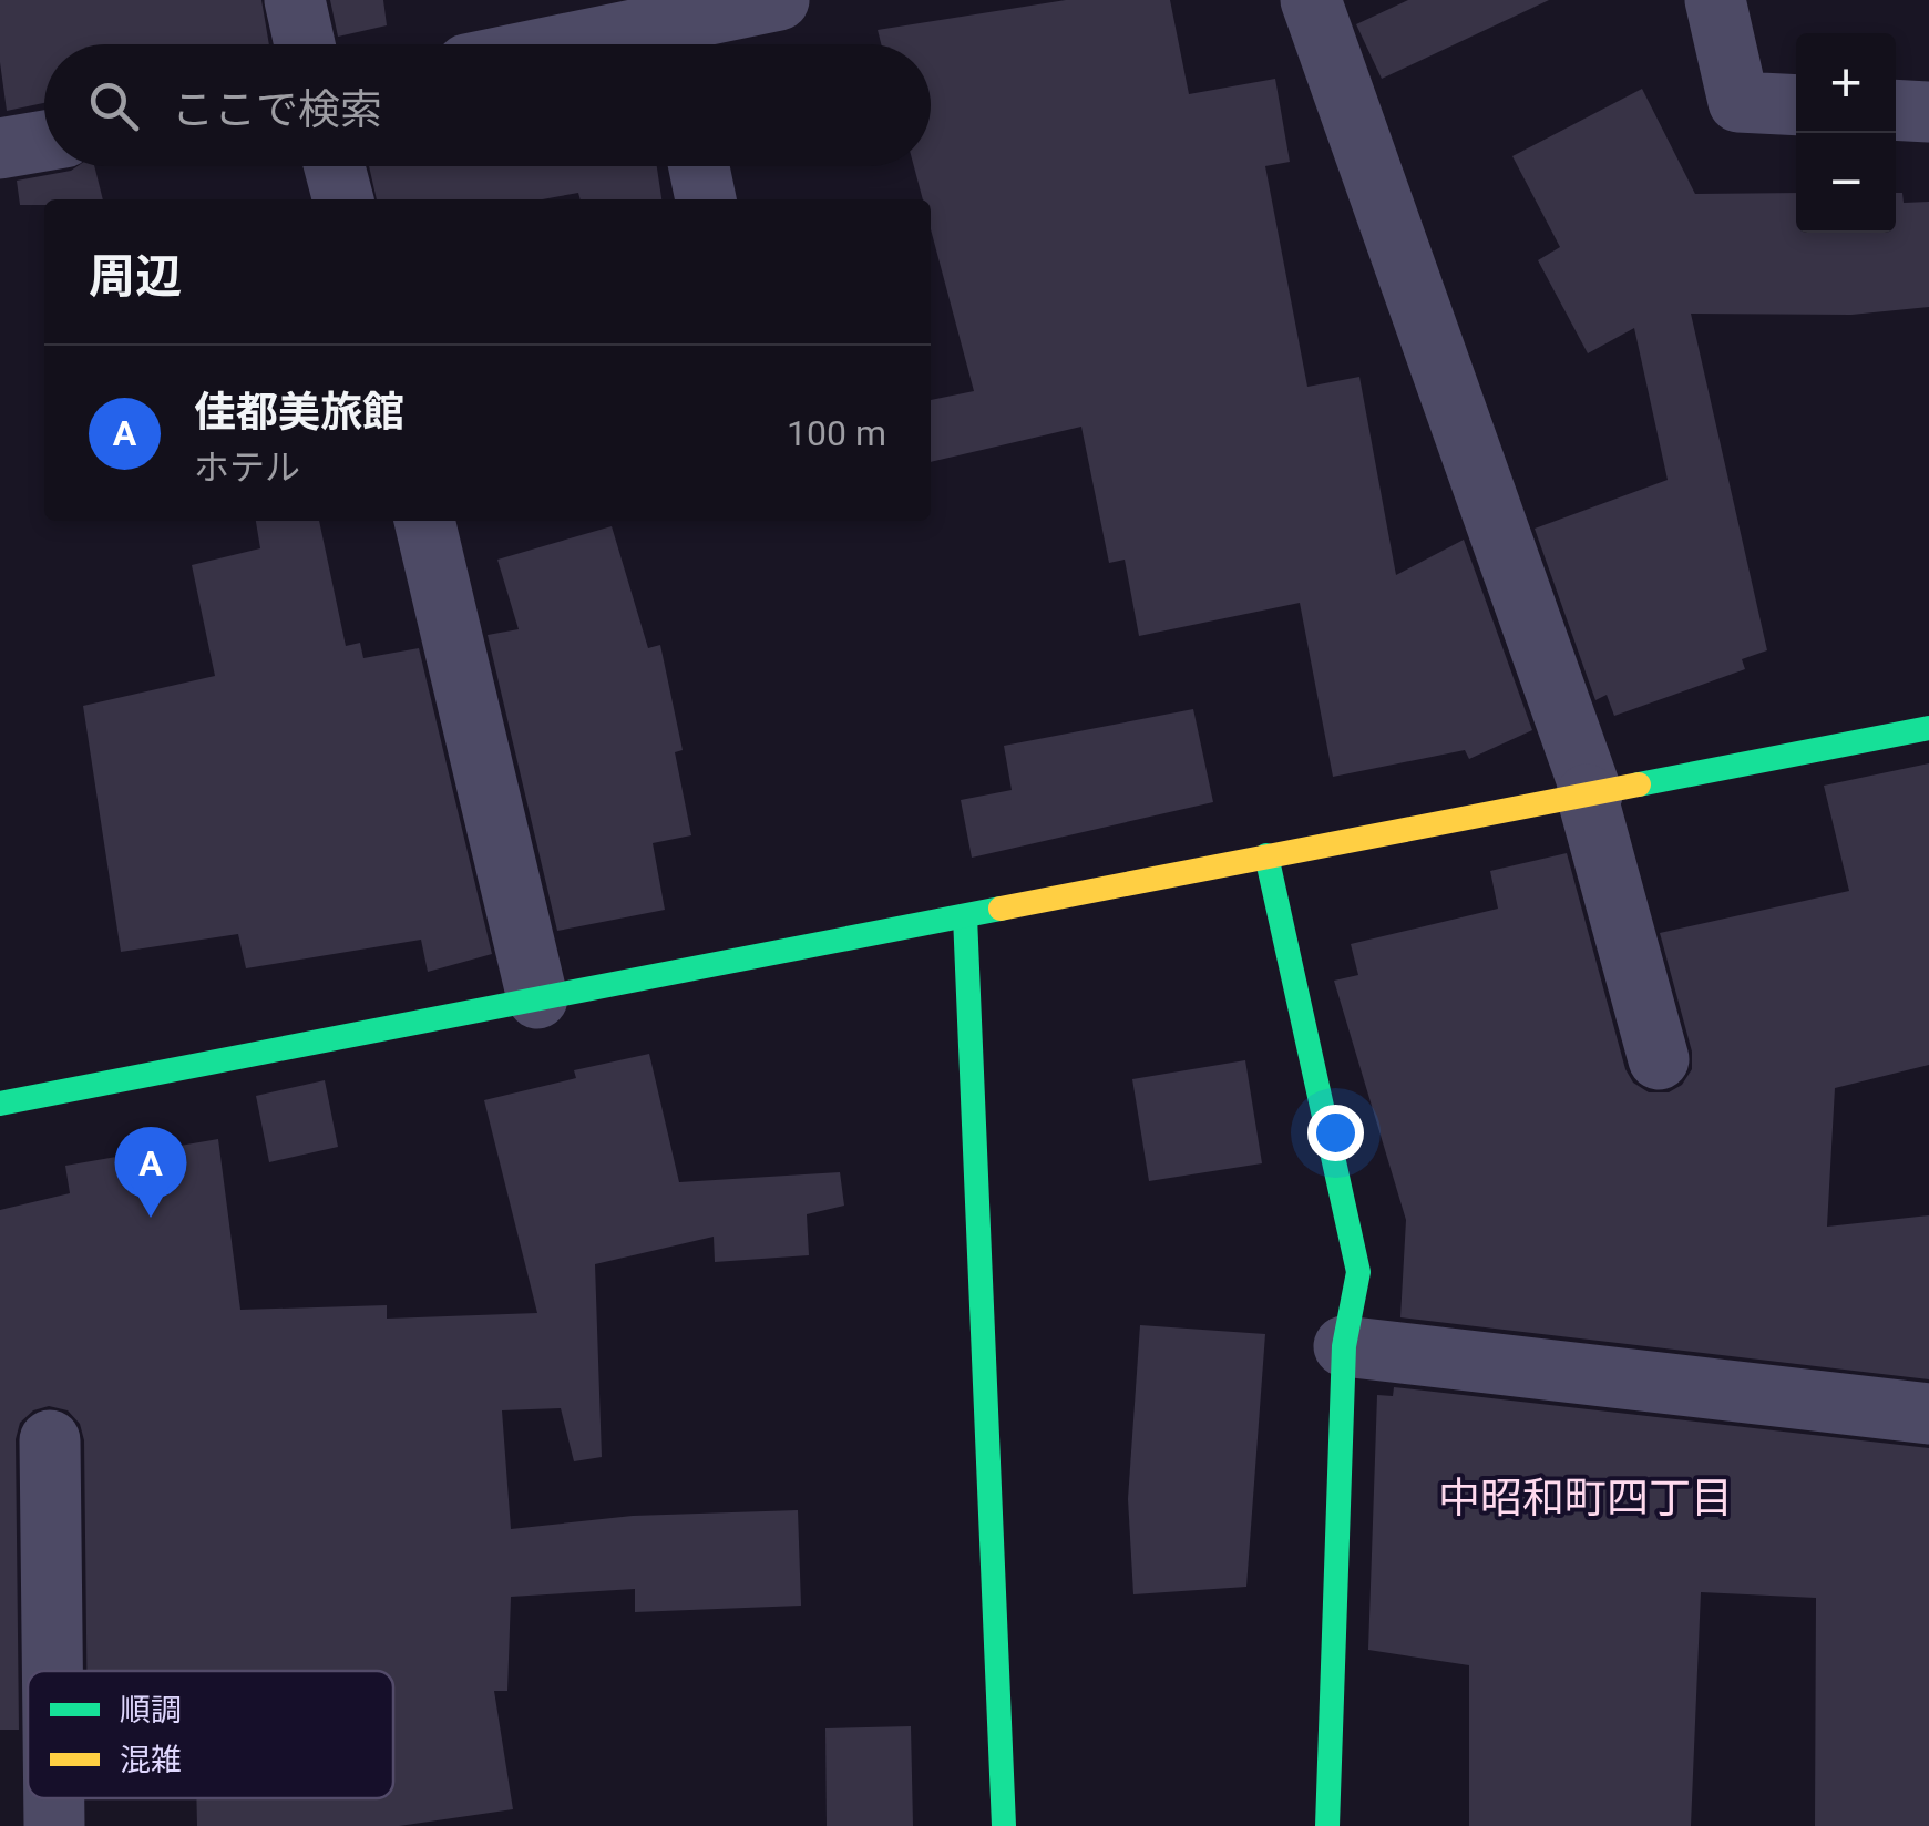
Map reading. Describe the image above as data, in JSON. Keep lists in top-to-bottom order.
{
  "districts": ["中昭和町四丁目"],
  "legend": ["順調", "混雑"],
  "page": {
    "map_buttons": ["+", "−"],
    "search": "ここで検索",
    "heading": "周辺",
    "list": [
      {
        "mark": "A",
        "name": "佳都美旅館",
        "note": "ホテル",
        "value": "100 m"
      }
    ],
    "pins": "A"
  }
}
